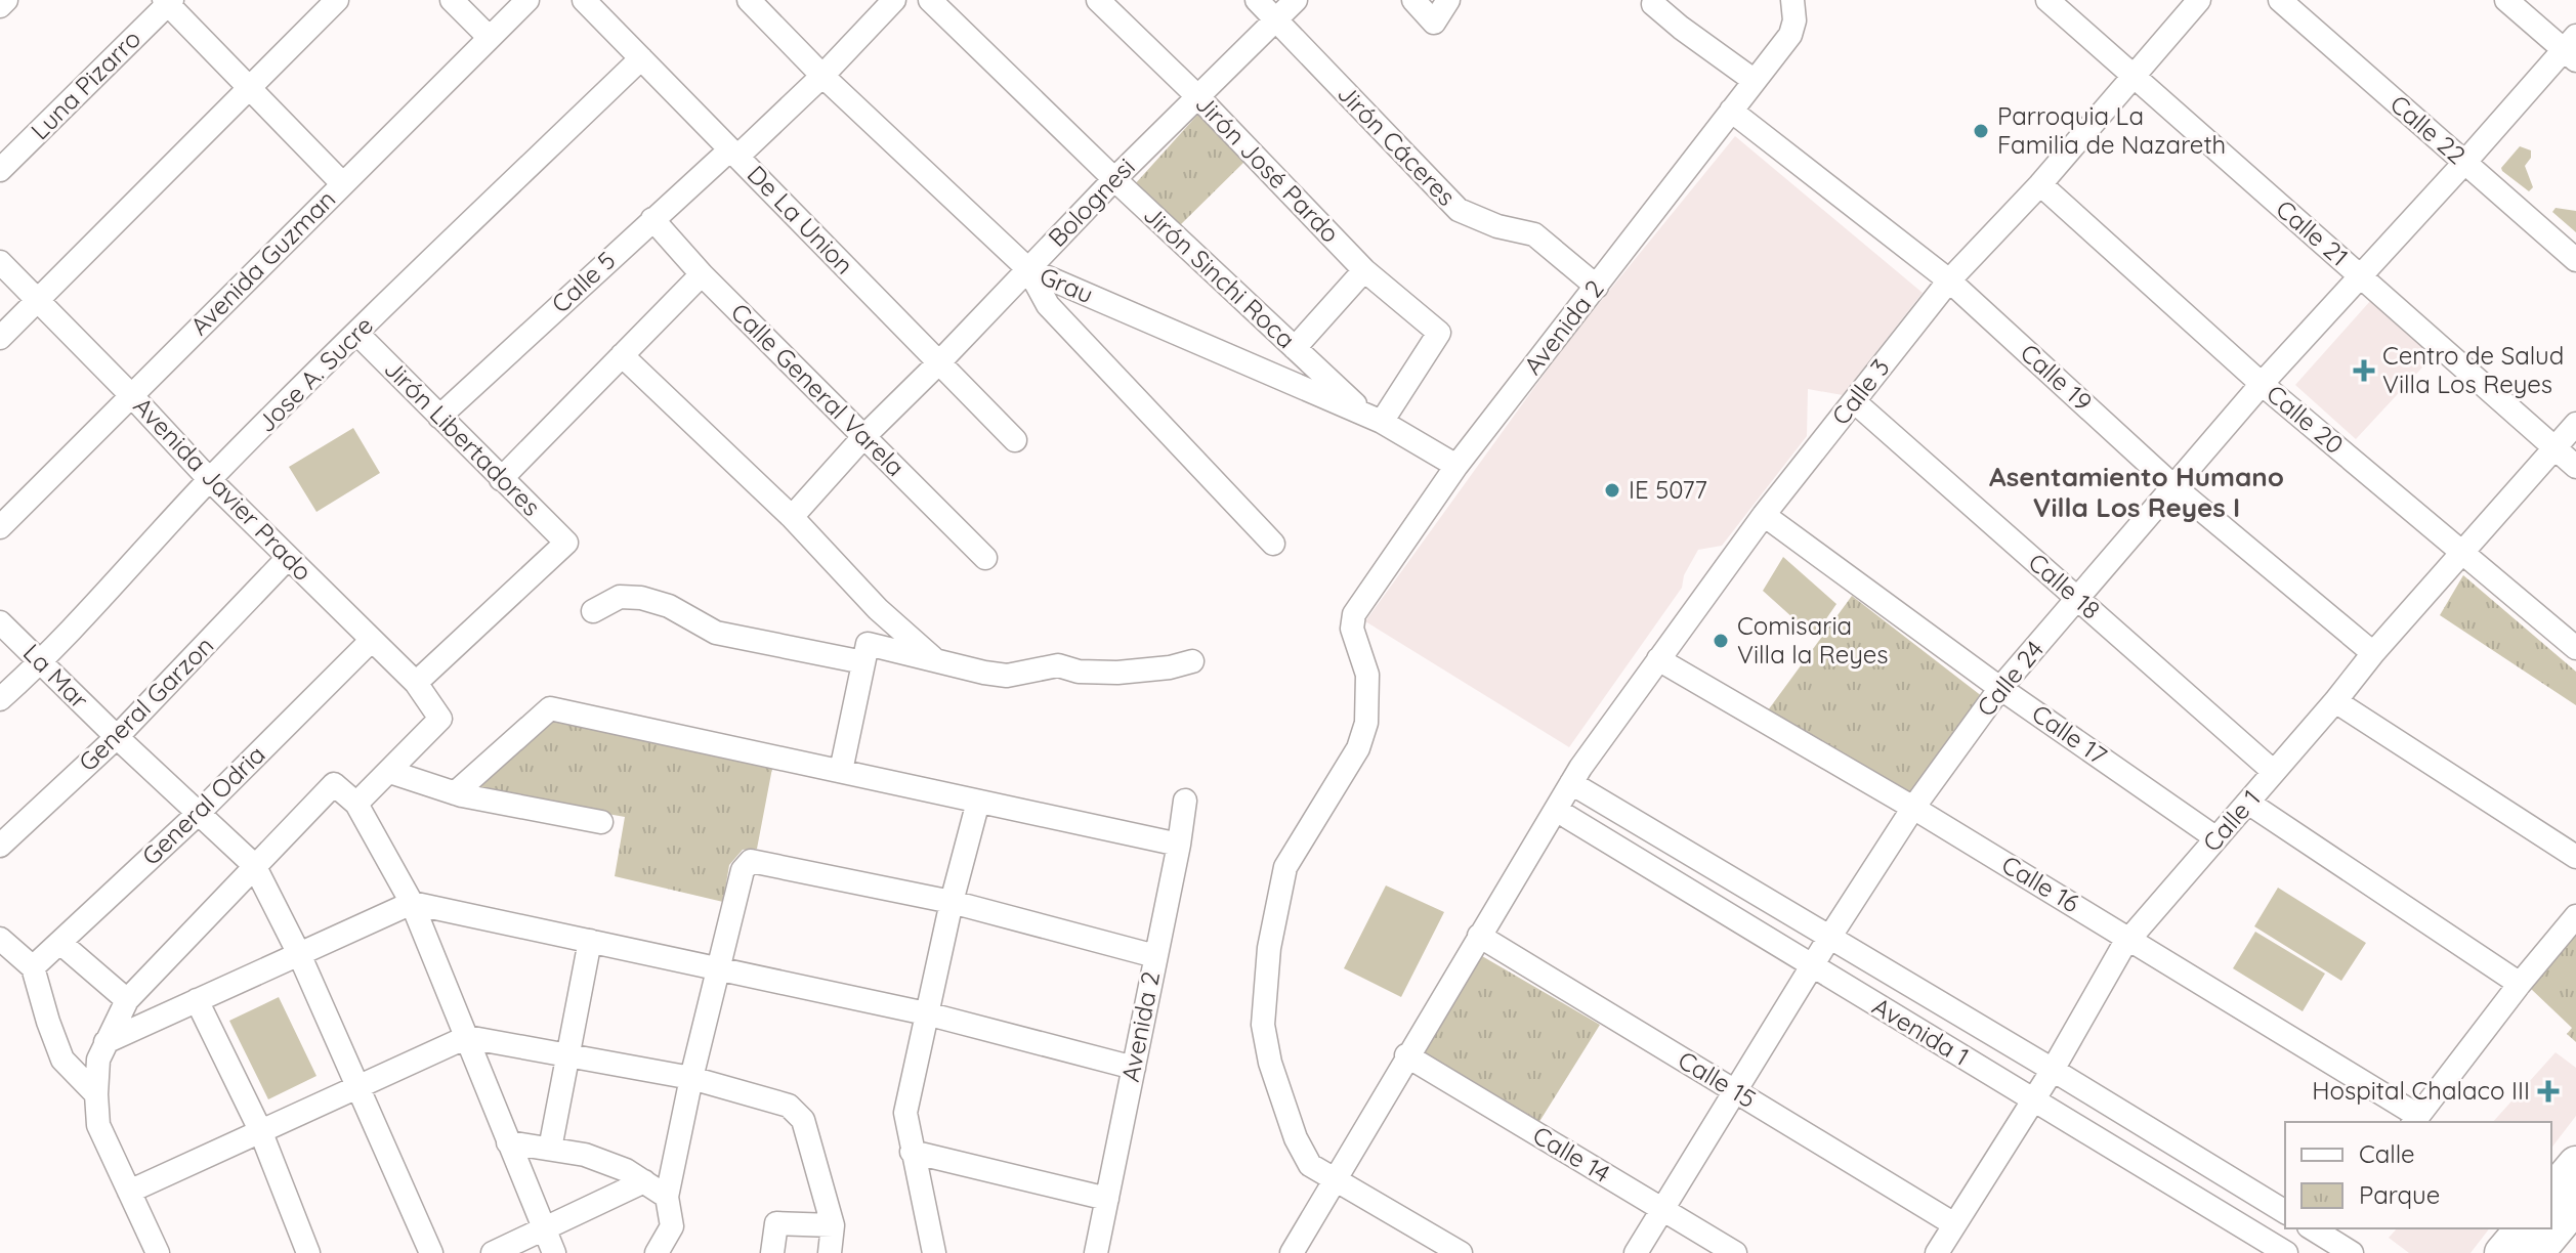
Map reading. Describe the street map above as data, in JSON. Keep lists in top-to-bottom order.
{
  "streets": {
    "street": [
      "Luna Pizarro",
      "Calle 22",
      "Jirón Cáceres",
      "Jirón José Pardo",
      "Bolognesi",
      "De La Union",
      "Calle 21",
      "Avenida Guzman",
      "Jirón Sinchi Roca",
      "Calle 5",
      "Grau",
      "Avenida 2",
      "Jose A. Sucre",
      "Calle 19",
      "Calle General Varela",
      "Calle 3",
      "Calle 20",
      "Jirón Libertadores",
      "Avenida Javier Prado",
      "Calle 18",
      "La Mar",
      "Calle 24",
      "General Garzon",
      "Calle 17",
      "General Odria",
      "Calle 1",
      "Calle 16",
      "Avenida 1",
      "Calle 15",
      "Calle 14"
    ]
  },
  "crossings": [
    ["Calle 22", "Calle 24"],
    ["Jirón Cáceres", "Bolognesi"],
    ["Jirón Cáceres", "Avenida 2"],
    ["Jirón José Pardo", "Bolognesi"],
    ["Jirón José Pardo", "Jirón Sinchi Roca"],
    ["Jirón José Pardo", "Grau"],
    ["Bolognesi", "De La Union"],
    ["Bolognesi", "Jirón Sinchi Roca"],
    ["Bolognesi", "Grau"],
    ["Bolognesi", "Calle General Varela"],
    ["De La Union", "Calle 5"],
    ["De La Union", "Jose A. Sucre"],
    ["Calle 21", "Calle 3"],
    ["Calle 21", "Calle 24"],
    ["Calle 21", "Calle 1"],
    ["Avenida Guzman", "Avenida Javier Prado"],
    ["Jirón Sinchi Roca", "Grau"],
    ["Calle 5", "Grau"],
    ["Calle 5", "Calle General Varela"],
    ["Calle 5", "Jirón Libertadores"],
    ["Grau", "Avenida 2"],
    ["Avenida 2", "Calle 19"],
    ["Avenida 2", "Calle 3"],
    ["Jose A. Sucre", "Jirón Libertadores"],
    ["Jose A. Sucre", "Avenida Javier Prado"],
    ["Jose A. Sucre", "La Mar"],
    ["Calle 19", "Calle 3"],
    ["Calle 19", "Calle 24"],
    ["Calle 19", "Calle 1"],
    ["Calle 3", "Calle 20"],
    ["Calle 3", "Calle 18"],
    ["Calle 3", "Calle 17"],
    ["Calle 3", "Calle 16"],
    ["Calle 3", "Avenida 1"],
    ["Calle 3", "Calle 15"],
    ["Calle 3", "Calle 14"],
    ["Calle 20", "Calle 24"],
    ["Calle 20", "Calle 1"],
    ["Jirón Libertadores", "Avenida Javier Prado"],
    ["Avenida Javier Prado", "General Garzon"],
    ["Avenida Javier Prado", "General Odria"],
    ["Calle 18", "Calle 24"],
    ["Calle 18", "Calle 1"],
    ["La Mar", "General Garzon"],
    ["La Mar", "General Odria"],
    ["Calle 24", "Calle 17"],
    ["Calle 24", "Calle 16"],
    ["Calle 24", "Avenida 1"],
    ["Calle 24", "Calle 15"],
    ["Calle 24", "Calle 14"],
    ["Calle 17", "Calle 1"],
    ["Calle 1", "Calle 16"],
    ["Calle 1", "Avenida 1"],
    ["Calle 1", "Calle 15"]
  ],
  "districts": ["Asentamiento Humano Villa Los Reyes I"],
  "places": {
    "other": ["Parroquia La Familia de Nazareth", "IE 5077", "Comisaria Villa la Reyes"],
    "health": ["Centro de Salud Villa Los Reyes", "Hospital Chalaco III"]
  },
  "legend": ["Calle", "Parque"]
}
